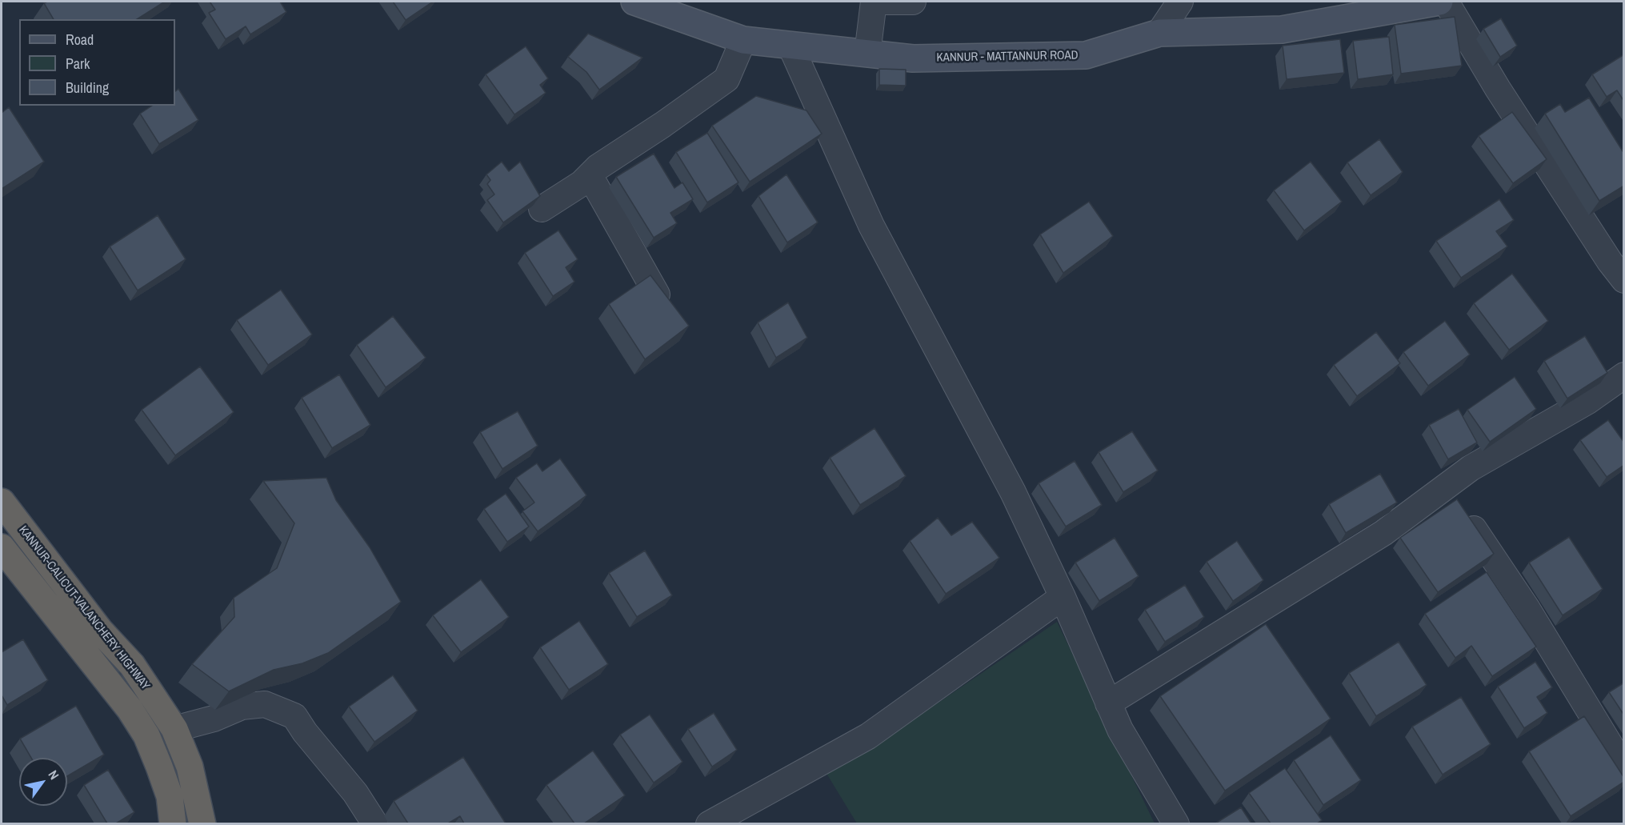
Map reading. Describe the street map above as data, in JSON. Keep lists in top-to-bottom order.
{
  "streets": {
    "highway": ["KANNUR-CALICUT-VALANCHERY HIGHWAY"],
    "main road": ["KANNUR - MATTANNUR ROAD"]
  },
  "legend": ["Road", "Park", "Building"],
  "north": "top right"
}
